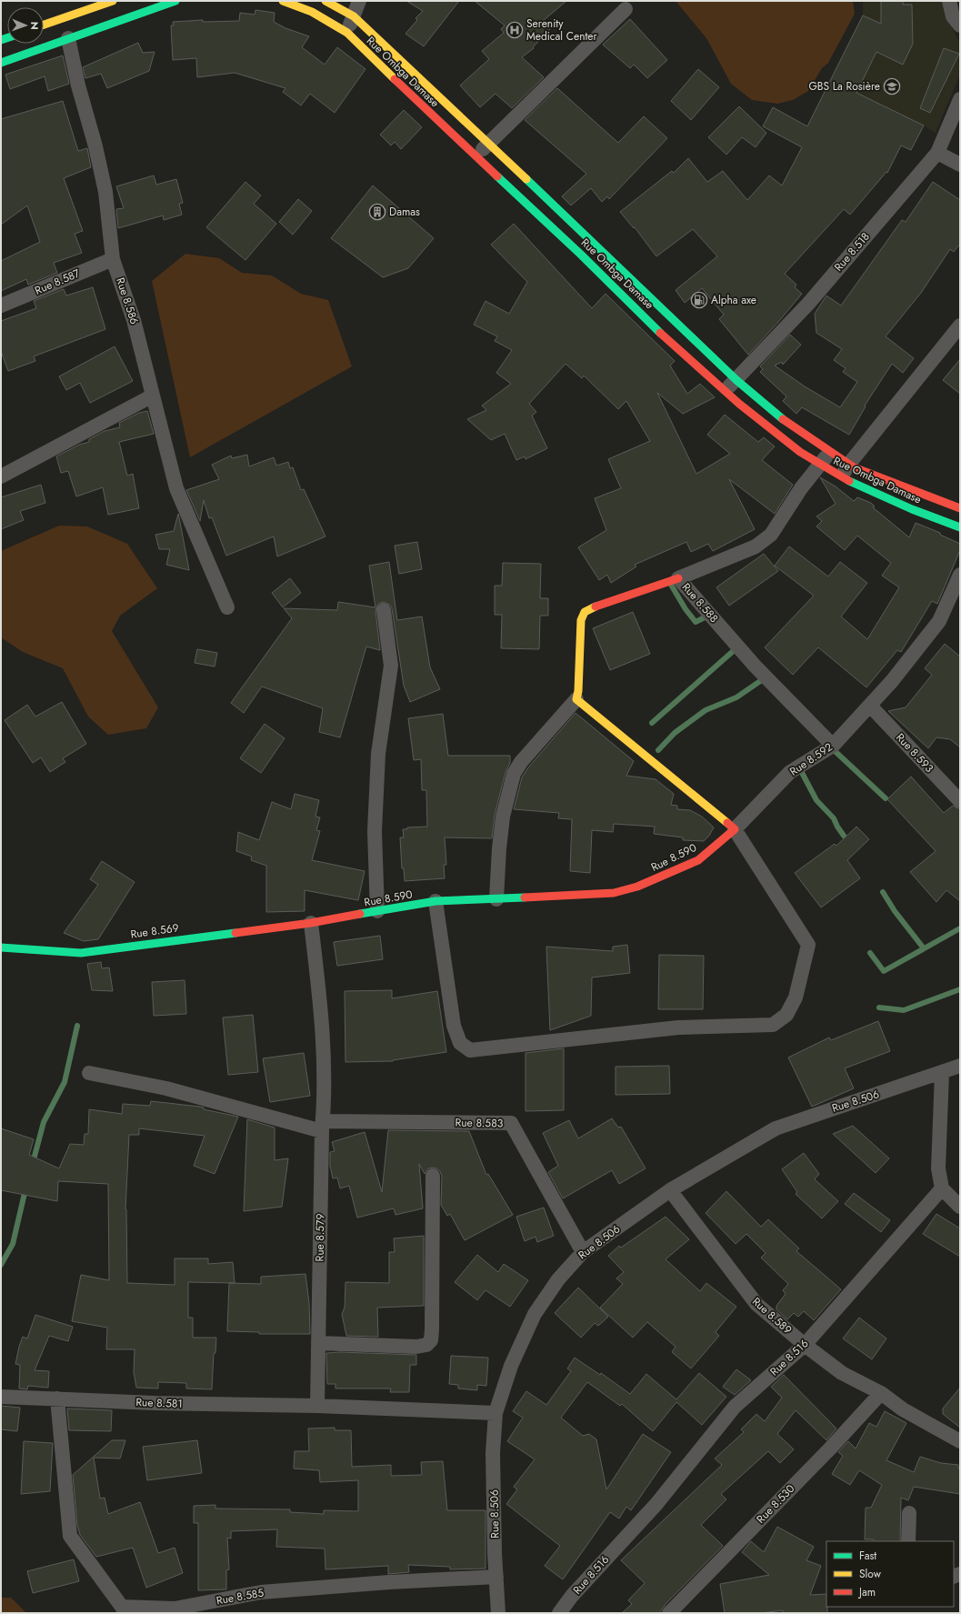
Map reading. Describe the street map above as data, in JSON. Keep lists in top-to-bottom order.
{
  "streets": {
    "main road": ["Rue Ombga Damase", "Rue 8.590", "Rue 8.569"],
    "street": [
      "Rue 8.518",
      "Rue 8.587",
      "Rue 8.586",
      "Rue 8.588",
      "Rue 8.593",
      "Rue 8.592",
      "Rue 8.506",
      "Rue 8.583",
      "Rue 8.579",
      "Rue 8.589",
      "Rue 8.516",
      "Rue 8.581",
      "Rue 8.530",
      "Rue 8.585"
    ]
  },
  "crossings": [
    ["Rue Ombga Damase", "Rue 8.518"],
    ["Rue Ombga Damase", "Rue 8.588"],
    ["Rue 8.587", "Rue 8.586"],
    ["Rue 8.588", "Rue 8.592"],
    ["Rue 8.593", "Rue 8.592"],
    ["Rue 8.592", "Rue 8.590"],
    ["Rue 8.590", "Rue 8.569"],
    ["Rue 8.590", "Rue 8.579"],
    ["Rue 8.569", "Rue 8.579"],
    ["Rue 8.506", "Rue 8.583"],
    ["Rue 8.506", "Rue 8.589"],
    ["Rue 8.506", "Rue 8.585"],
    ["Rue 8.583", "Rue 8.579"],
    ["Rue 8.579", "Rue 8.581"],
    ["Rue 8.589", "Rue 8.516"],
    ["Rue 8.589", "Rue 8.530"],
    ["Rue 8.581", "Rue 8.585"]
  ],
  "places": {
    "hospital": ["Serenity Medical Center"],
    "school or university": ["GBS La Rosière"],
    "building": ["Damas"],
    "fuel station": ["Alpha axe"]
  },
  "legend": ["Fast", "Slow", "Jam"],
  "north": "right"
}
